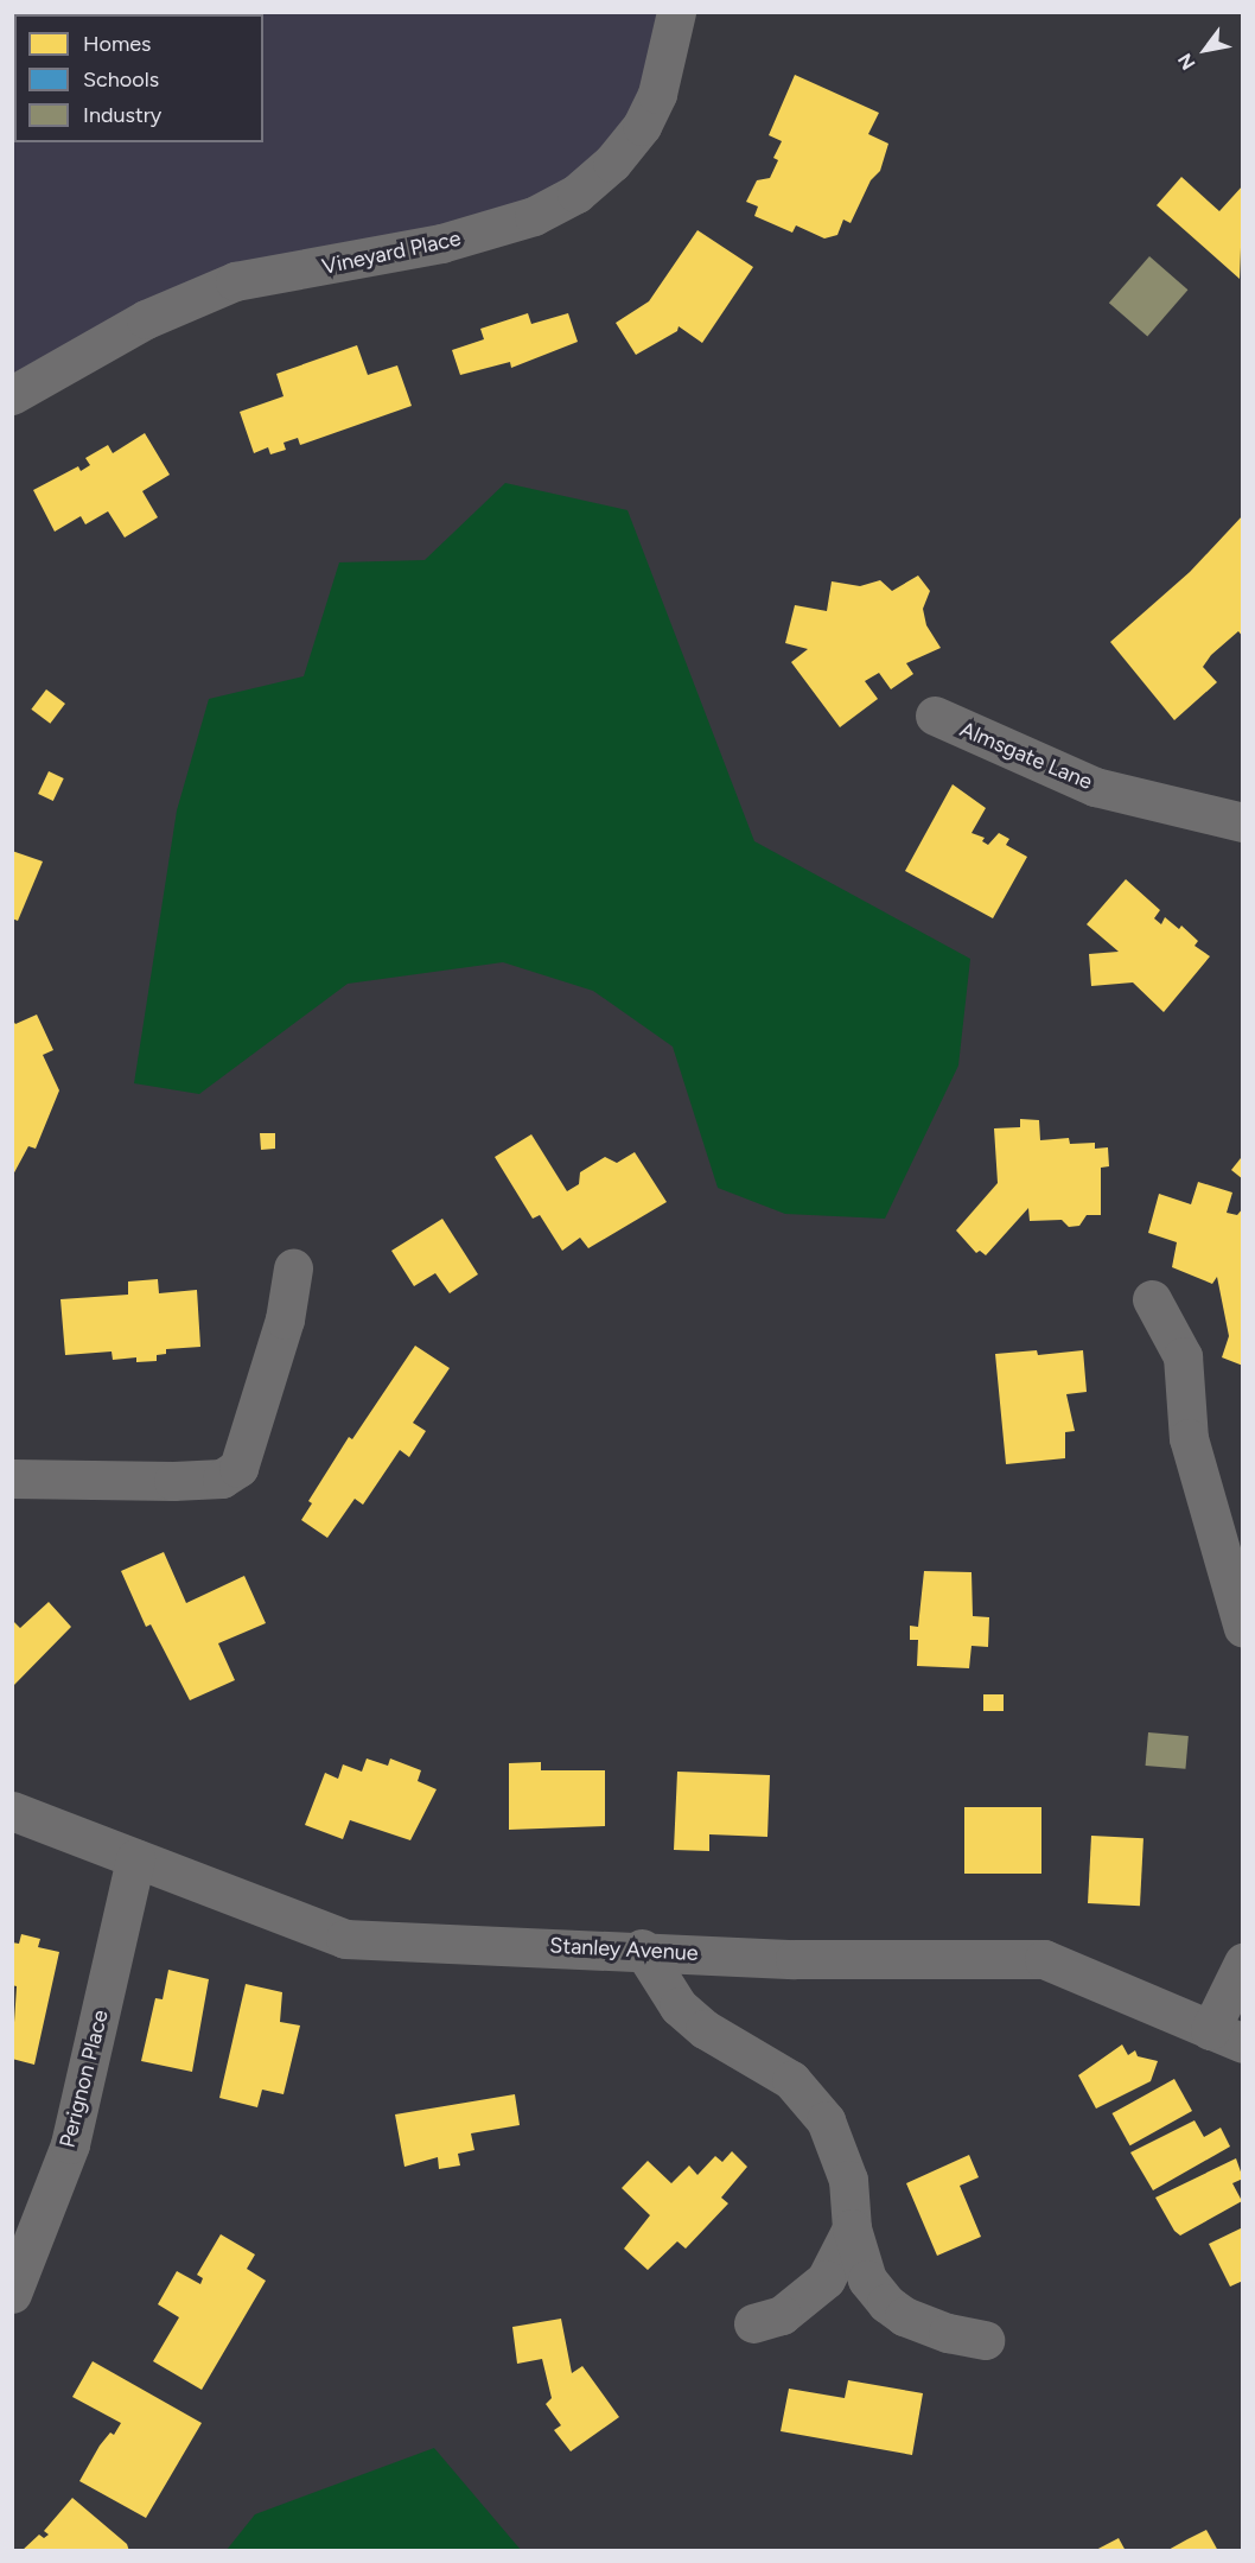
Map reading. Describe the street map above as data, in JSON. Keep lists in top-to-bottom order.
{
  "streets": {
    "street": [
      "Vineyard Place",
      "Almsgate Lane",
      "Stanley Avenue",
      "Perignon Place"
    ]
  },
  "crossings": [
    ["Stanley Avenue", "Perignon Place"]
  ],
  "legend": ["Homes", "Schools", "Industry"],
  "north": "bottom left"
}
